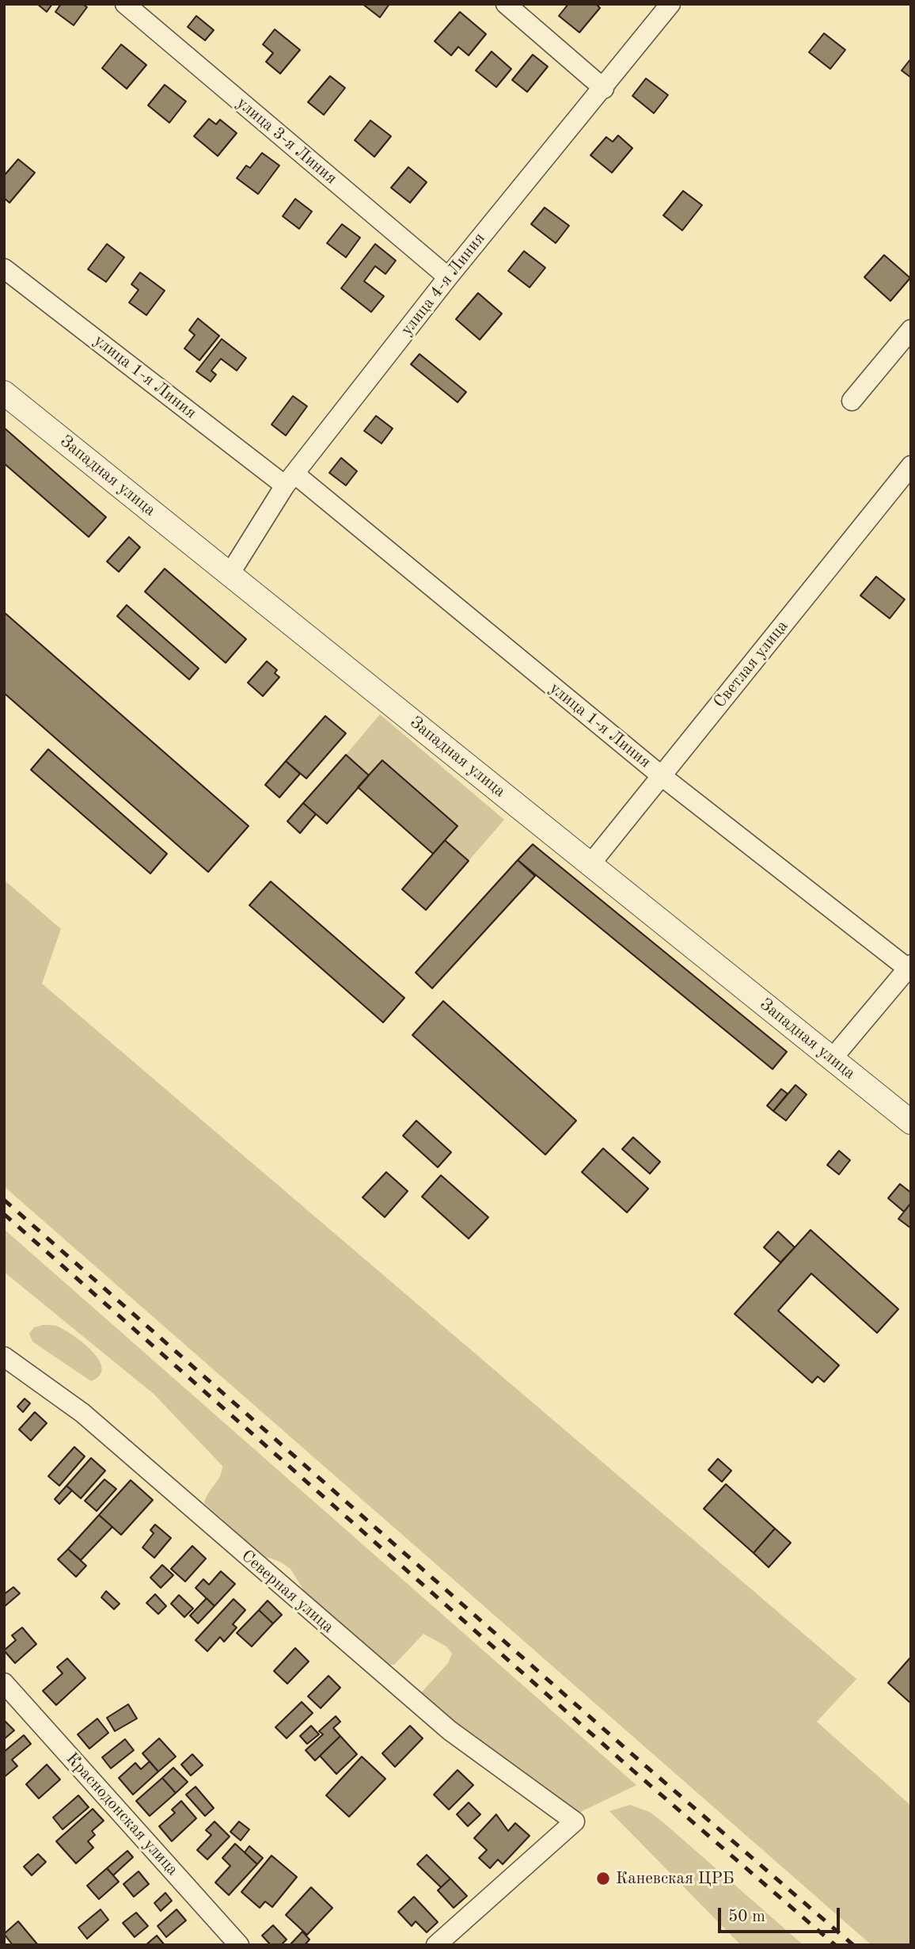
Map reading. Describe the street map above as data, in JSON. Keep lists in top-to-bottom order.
{
  "streets": {
    "street": [
      "улица 3-я Линия",
      "улица 4-я Линия",
      "улица 1-я Линия",
      "Западная улица",
      "Светлая улица",
      "Северная улица",
      "Краснодонская улица"
    ]
  },
  "crossings": [
    ["улица 3-я Линия", "улица 4-я Линия"],
    ["улица 4-я Линия", "улица 1-я Линия"],
    ["улица 4-я Линия", "Западная улица"],
    ["улица 1-я Линия", "Светлая улица"],
    ["Западная улица", "Светлая улица"]
  ],
  "places": ["Каневская ЦРБ"],
  "scale_bar": "50 m"
}
